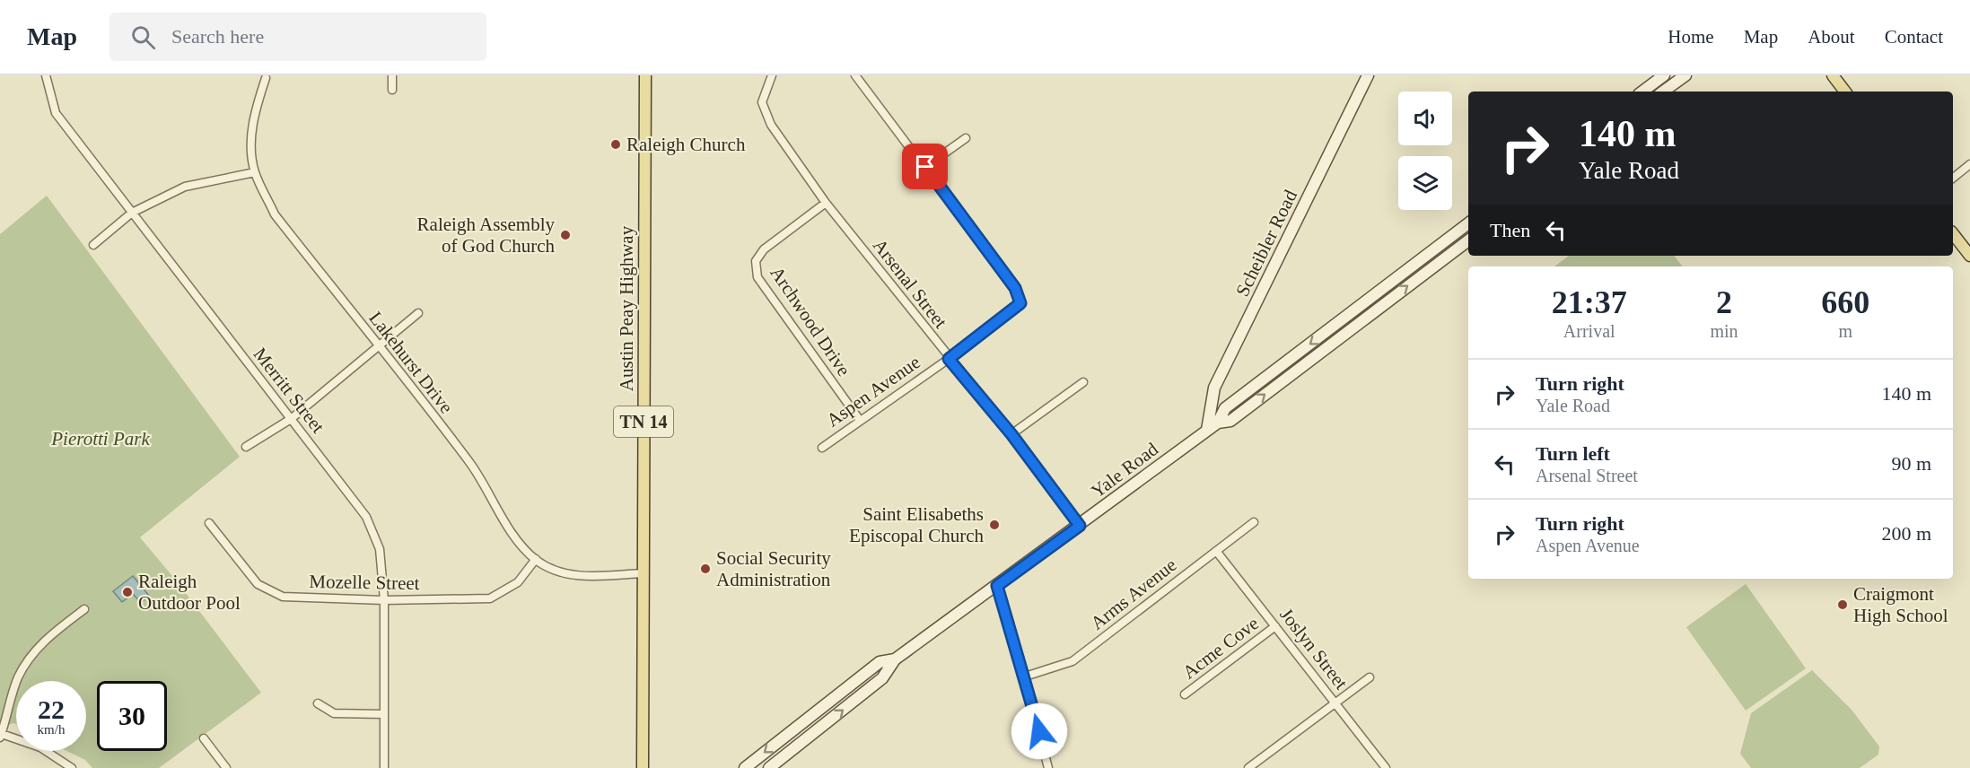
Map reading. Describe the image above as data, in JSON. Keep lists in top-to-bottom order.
{
  "streets": {
    "main road": [
      "Scheibler Road",
      "Austin Peay Highway",
      "TN 14",
      "Yale Road"
    ],
    "street": [
      "Arsenal Street",
      "Archwood Drive",
      "Lakehurst Drive",
      "Merritt Street",
      "Aspen Avenue",
      "Mozelle Street",
      "Arms Avenue",
      "Acme Cove",
      "Joslyn Street"
    ]
  },
  "crossings": [
    ["Scheibler Road", "Yale Road"],
    ["Arsenal Street", "Archwood Drive"],
    ["Arsenal Street", "Aspen Avenue"],
    ["Arsenal Street", "Yale Road"],
    ["Austin Peay Highway", "Lakehurst Drive"],
    ["Archwood Drive", "Aspen Avenue"],
    ["Lakehurst Drive", "Mozelle Street"],
    ["Merritt Street", "Mozelle Street"],
    ["Arms Avenue", "Joslyn Street"],
    ["Acme Cove", "Joslyn Street"]
  ],
  "parks": ["Pierotti Park"],
  "places": [
    "Raleigh Church",
    "Raleigh Assembly of God Church",
    "Saint Elisabeths Episcopal Church",
    "Social Security Administration",
    "Raleigh Outdoor Pool",
    "Craigmont High School"
  ],
  "page": {
    "header": "Map",
    "search": "Search here",
    "nav": [
      "Home",
      "Map",
      "About",
      "Contact"
    ],
    "turn": ["140 m", "Yale Road"],
    "then": "Then",
    "eta": [
      "21:37",
      "Arrival",
      "2",
      "min",
      "660",
      "m"
    ],
    "list": [
      {
        "name": "Turn right",
        "note": "Yale Road",
        "value": "140 m"
      },
      {
        "name": "Turn left",
        "note": "Arsenal Street",
        "value": "90 m"
      },
      {
        "name": "Turn right",
        "note": "Aspen Avenue",
        "value": "200 m"
      }
    ],
    "speed": "22 km/h",
    "limit": "30"
  }
}
